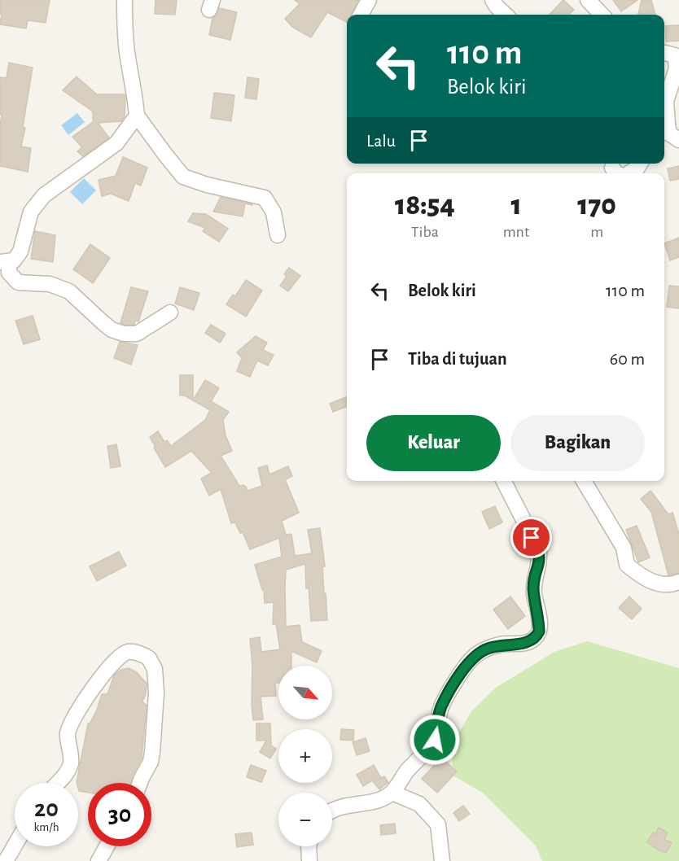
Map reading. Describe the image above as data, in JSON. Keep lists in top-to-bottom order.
{
  "north": "bottom right",
  "page": {
    "turn": ["110 m", "Belok kiri"],
    "then": "Lalu",
    "eta": [
      "18:54",
      "Tiba",
      "1",
      "mnt",
      "170",
      "m"
    ],
    "list": [
      {
        "name": "Belok kiri",
        "value": "110 m"
      },
      {
        "name": "Tiba di tujuan",
        "value": "60 m"
      }
    ],
    "buttons": ["Keluar", "Bagikan"],
    "map_buttons": ["+", "−"],
    "speed": "20 km/h",
    "limit": "30"
  }
}
